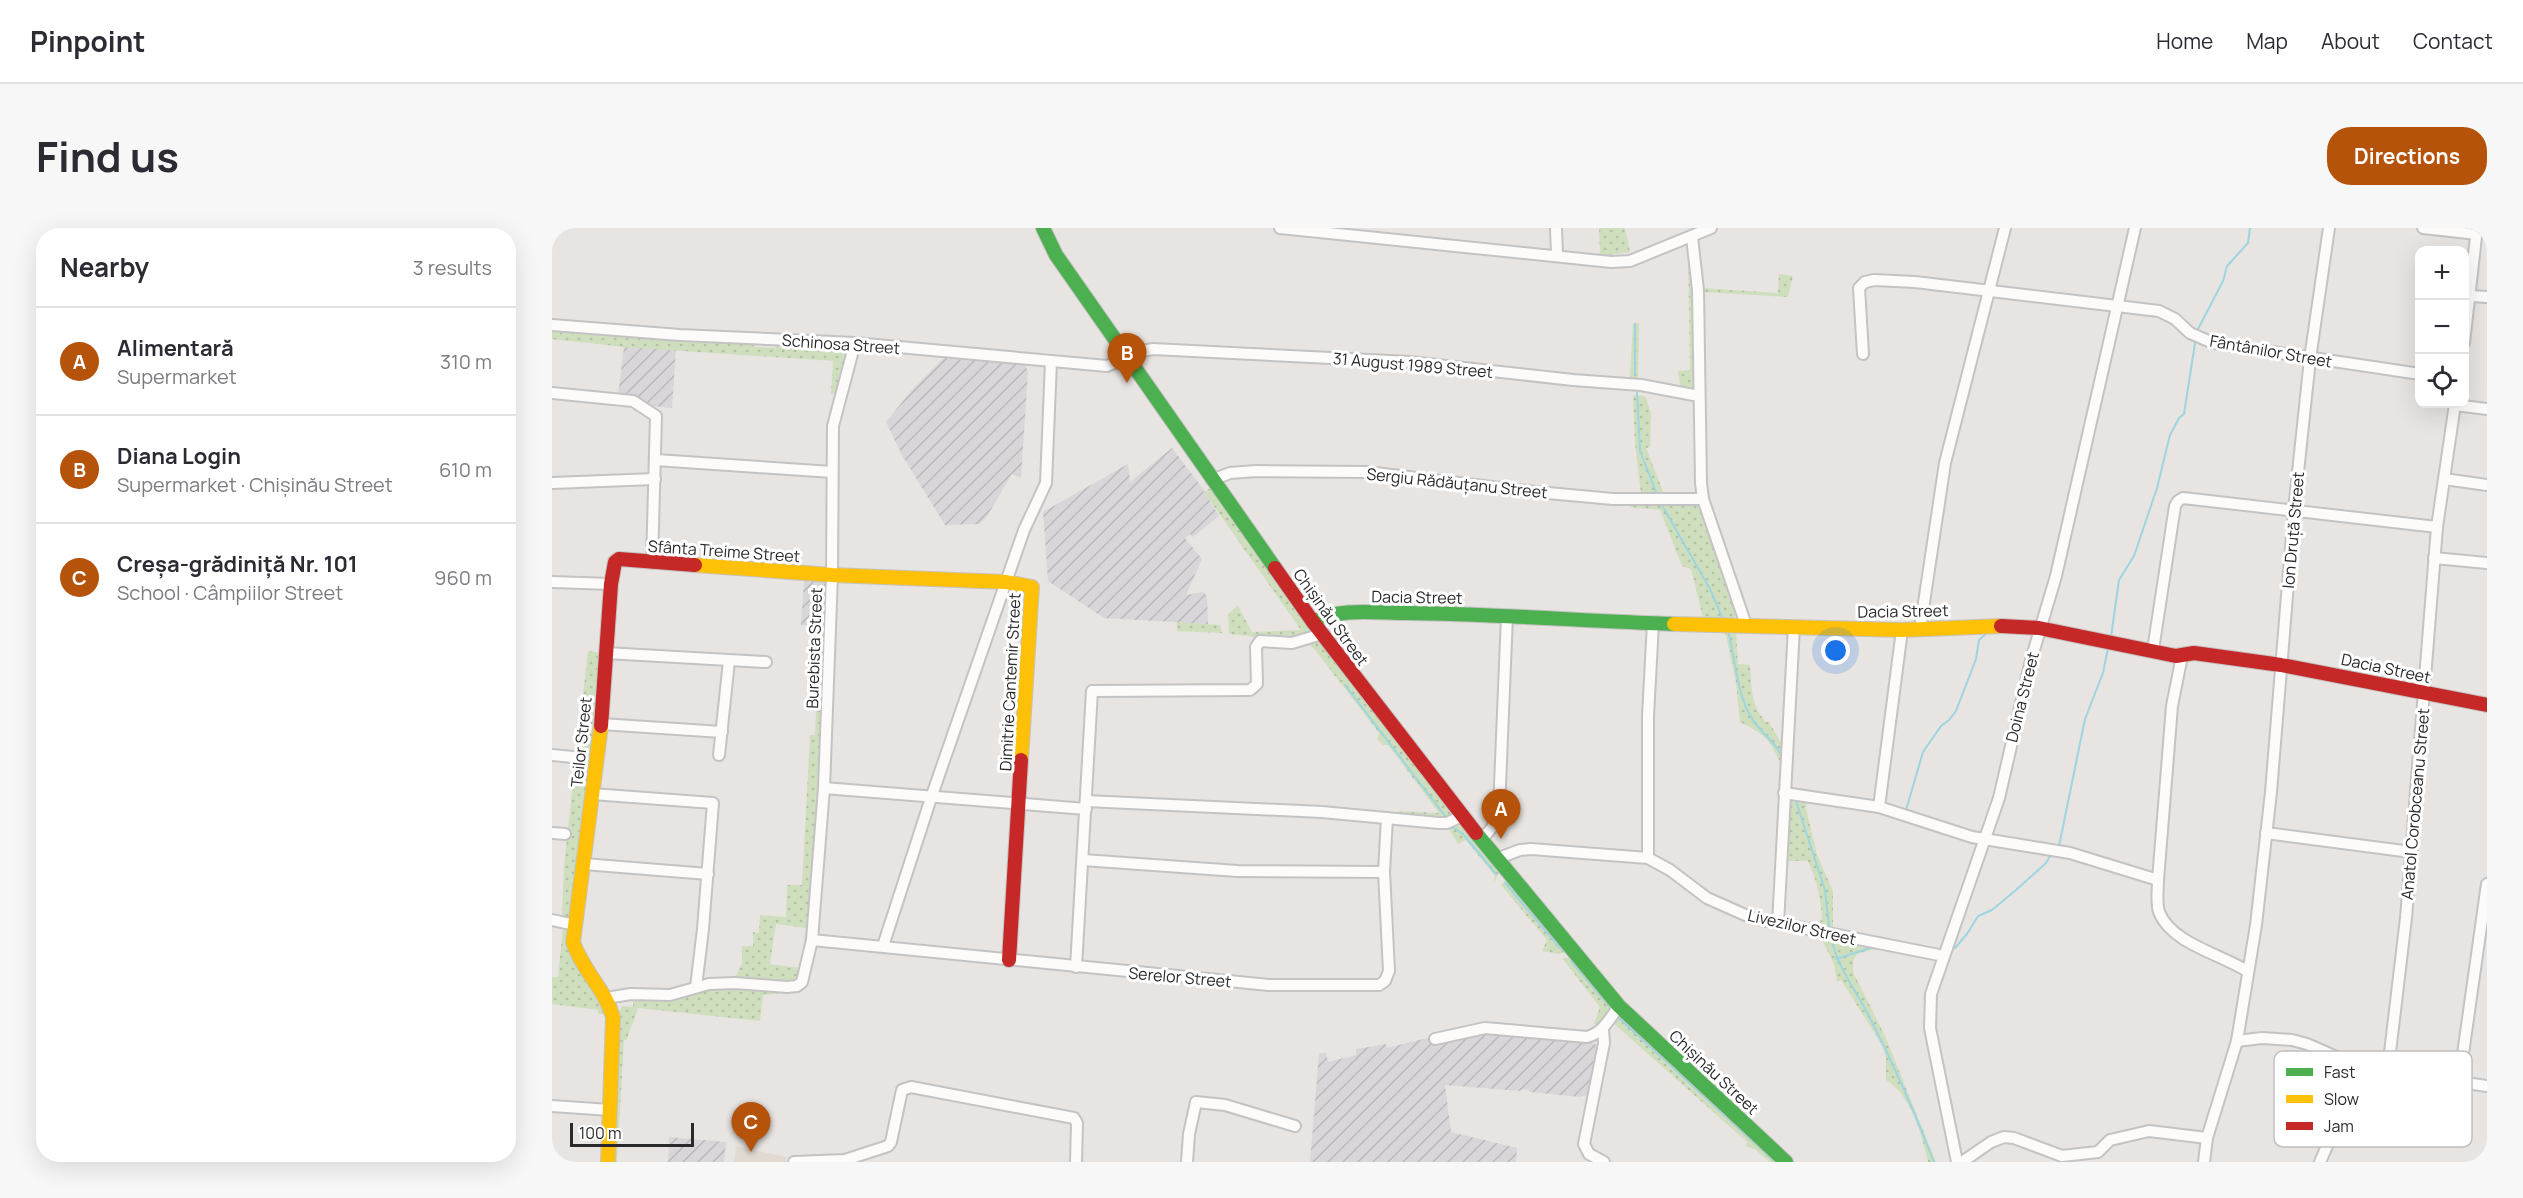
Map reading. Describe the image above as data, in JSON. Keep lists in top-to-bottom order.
{
  "streets": {
    "street": [
      "Schinosa Street",
      "Fântânilor Street",
      "31 August 1989 Street",
      "Sergiu Rădăuțanu Street",
      "Ion Druță Street",
      "Sfânta Treime Street",
      "Dacia Street",
      "Chișinău Street",
      "Burebista Street",
      "Dimitrie Cantemir Street",
      "Doina Street",
      "Teilor Street",
      "Anatol Corobceanu Street",
      "Livezilor Street",
      "Serelor Street"
    ]
  },
  "crossings": [
    ["Schinosa Street", "31 August 1989 Street"],
    ["Schinosa Street", "Chișinău Street"],
    ["Fântânilor Street", "Ion Druță Street"],
    ["Fântânilor Street", "Doina Street"],
    ["31 August 1989 Street", "Chișinău Street"],
    ["Sergiu Rădăuțanu Street", "Chișinău Street"],
    ["Ion Druță Street", "Dacia Street"],
    ["Sfânta Treime Street", "Burebista Street"],
    ["Sfânta Treime Street", "Teilor Street"],
    ["Dacia Street", "Chișinău Street"],
    ["Dacia Street", "Doina Street"],
    ["Dacia Street", "Anatol Corobceanu Street"],
    ["Chișinău Street", "Livezilor Street"],
    ["Burebista Street", "Dimitrie Cantemir Street"],
    ["Burebista Street", "Serelor Street"],
    ["Dimitrie Cantemir Street", "Serelor Street"],
    ["Doina Street", "Livezilor Street"]
  ],
  "legend": ["Fast", "Slow", "Jam"],
  "scale_bar": "100 m",
  "page": {
    "header": "Pinpoint",
    "nav": [
      "Home",
      "Map",
      "About",
      "Contact"
    ],
    "title": "Find us",
    "buttons": "Directions",
    "heading": ["Nearby", "3 results"],
    "map_buttons": ["+", "−"],
    "list": [
      {
        "mark": "A",
        "name": "Alimentară",
        "note": "Supermarket",
        "value": "310 m"
      },
      {
        "mark": "B",
        "name": "Diana Login",
        "note": "Supermarket · Chișinău Street",
        "value": "610 m"
      },
      {
        "mark": "C",
        "name": "Creșa-grădiniță Nr. 101",
        "note": "School · Câmpiilor Street",
        "value": "960 m"
      }
    ],
    "pins": ["B", "A", "C"],
    "scale": "100 m"
  }
}
